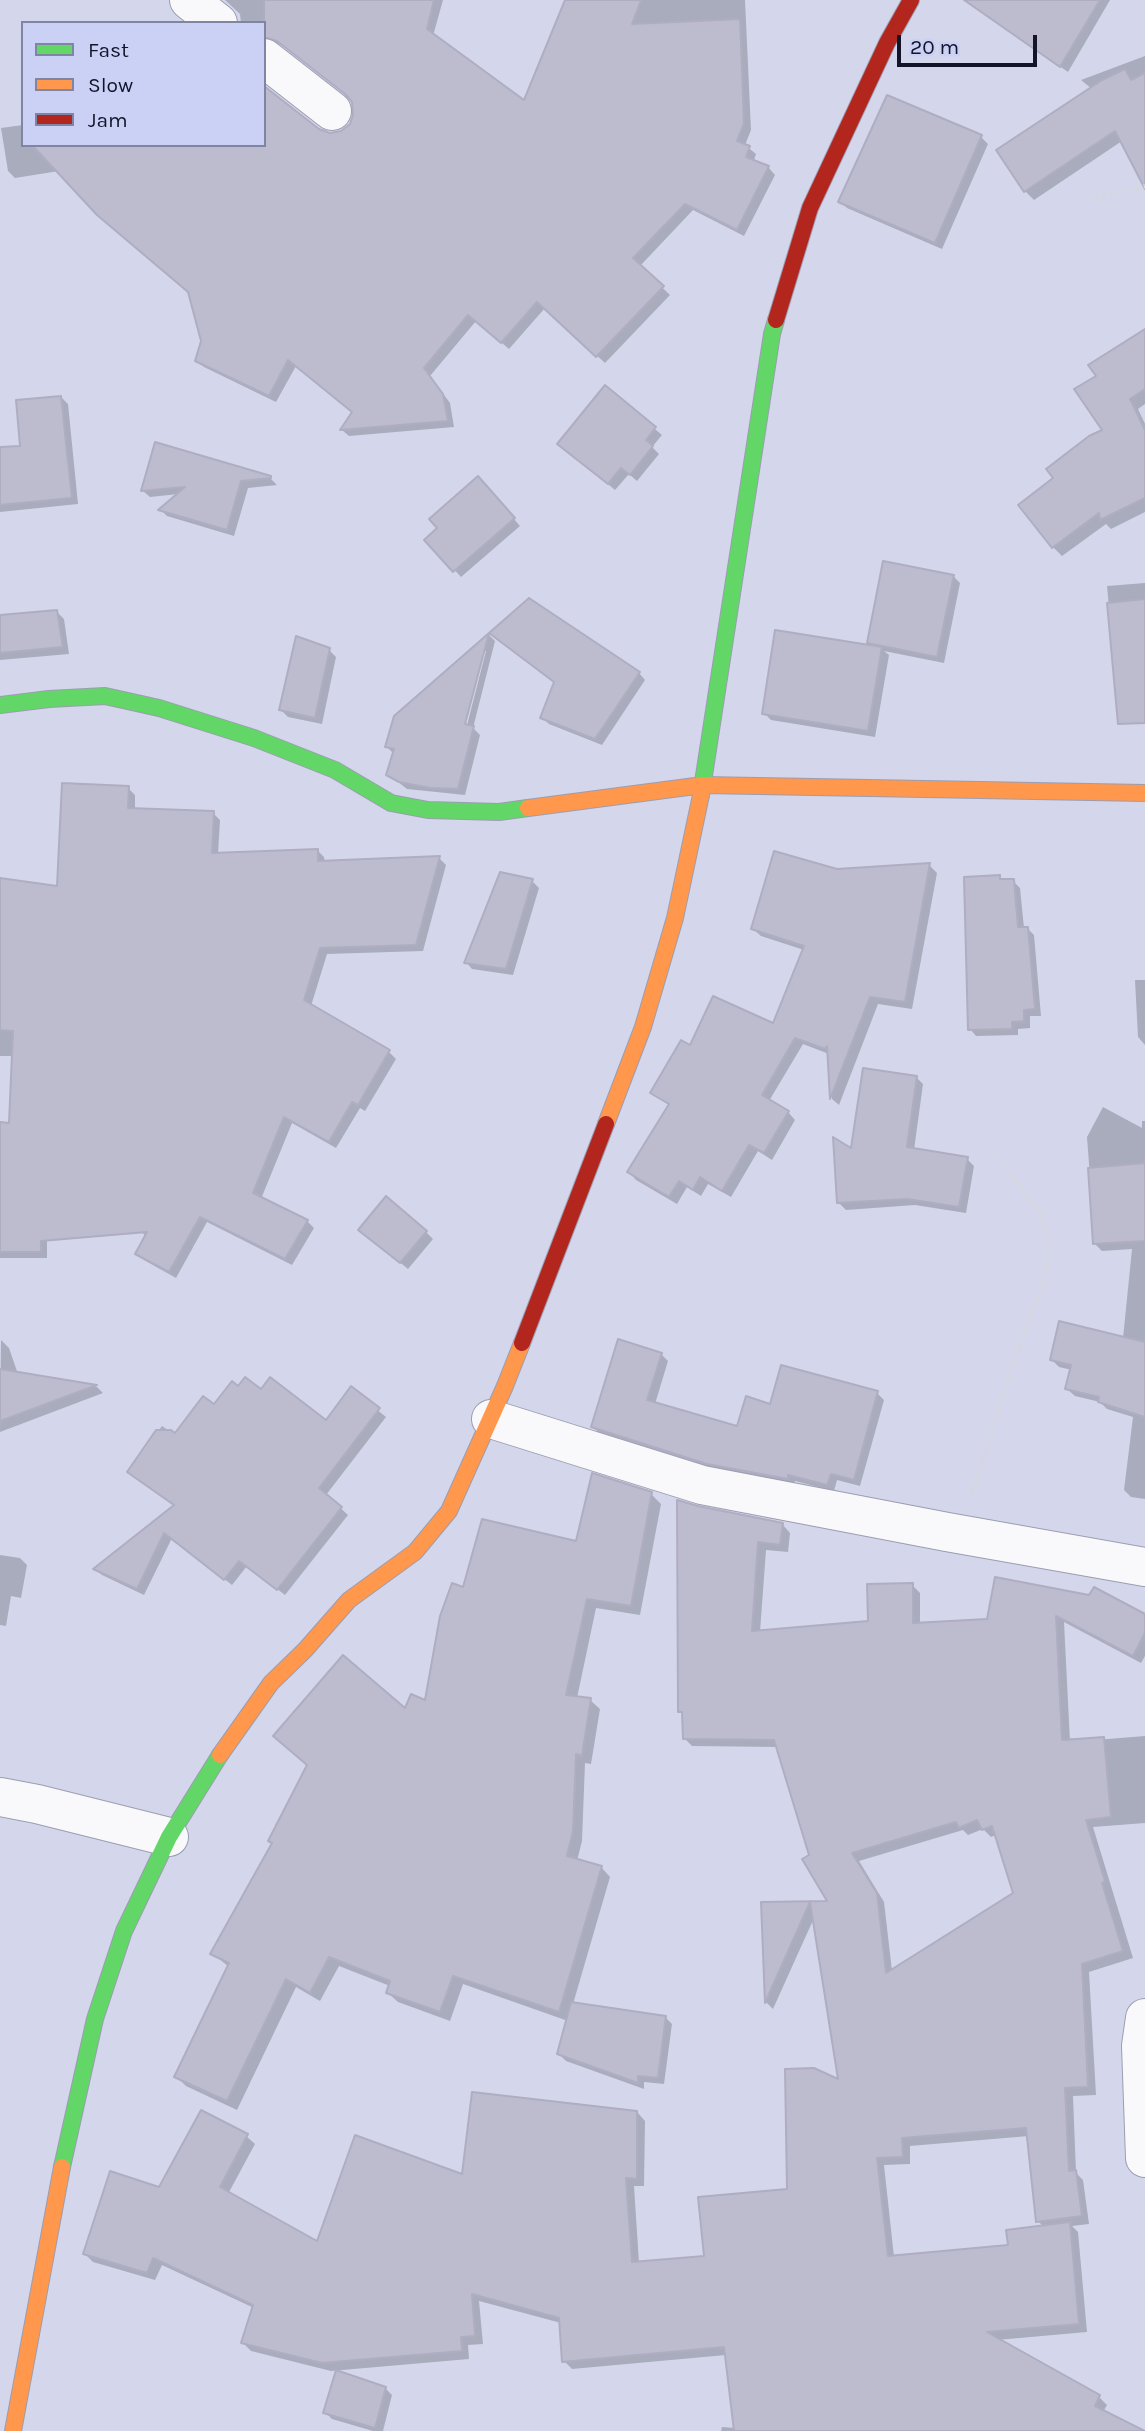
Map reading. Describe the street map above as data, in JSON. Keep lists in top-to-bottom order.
{
  "legend": ["Fast", "Slow", "Jam"],
  "scale_bar": "20 m"
}
